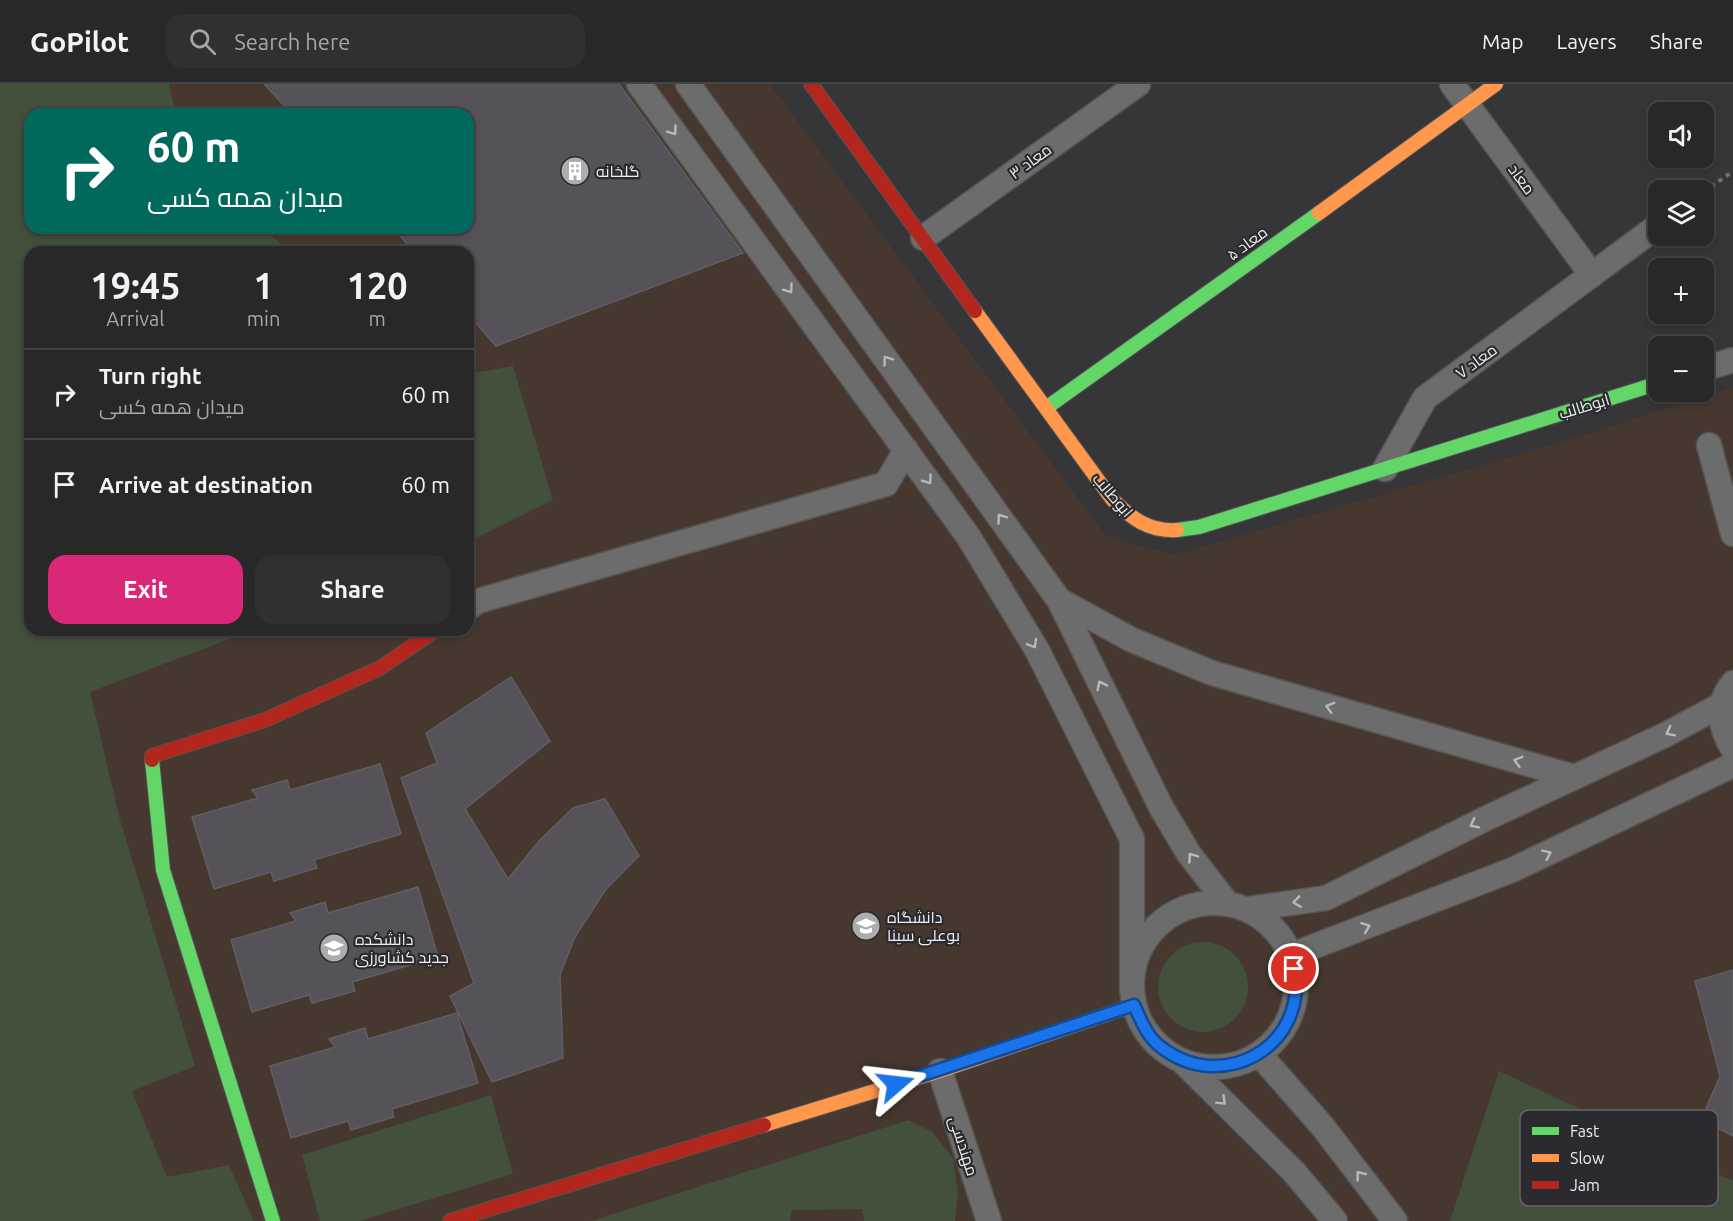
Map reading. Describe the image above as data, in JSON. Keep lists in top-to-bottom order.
{
  "streets": {
    "street": [
      "معاد ۳",
      "معاد",
      "معاد ۵",
      "معاد ۷",
      "ابوطالب",
      "مهندسی"
    ]
  },
  "crossings": [
    ["معاد ۳", "ابوطالب"],
    ["معاد", "معاد ۵"],
    ["معاد", "معاد ۷"],
    ["معاد ۵", "ابوطالب"],
    ["معاد ۷", "ابوطالب"]
  ],
  "places": {
    "building": ["گلخانه"],
    "school or university": ["دانشگاه بوعلی سینا", "دانشکده جدید کشاورزی"]
  },
  "legend": ["Fast", "Slow", "Jam"],
  "page": {
    "header": "GoPilot",
    "search": "Search here",
    "nav": ["Map", "Layers", "Share"],
    "map_buttons": ["+", "−"],
    "turn": ["60 m", "میدان همه کسی"],
    "eta": [
      "19:45",
      "Arrival",
      "1",
      "min",
      "120",
      "m"
    ],
    "list": [
      {
        "name": "Turn right",
        "note": "میدان همه کسی",
        "value": "60 m"
      },
      {
        "name": "Arrive at destination",
        "value": "60 m"
      }
    ],
    "buttons": ["Exit", "Share"]
  }
}
